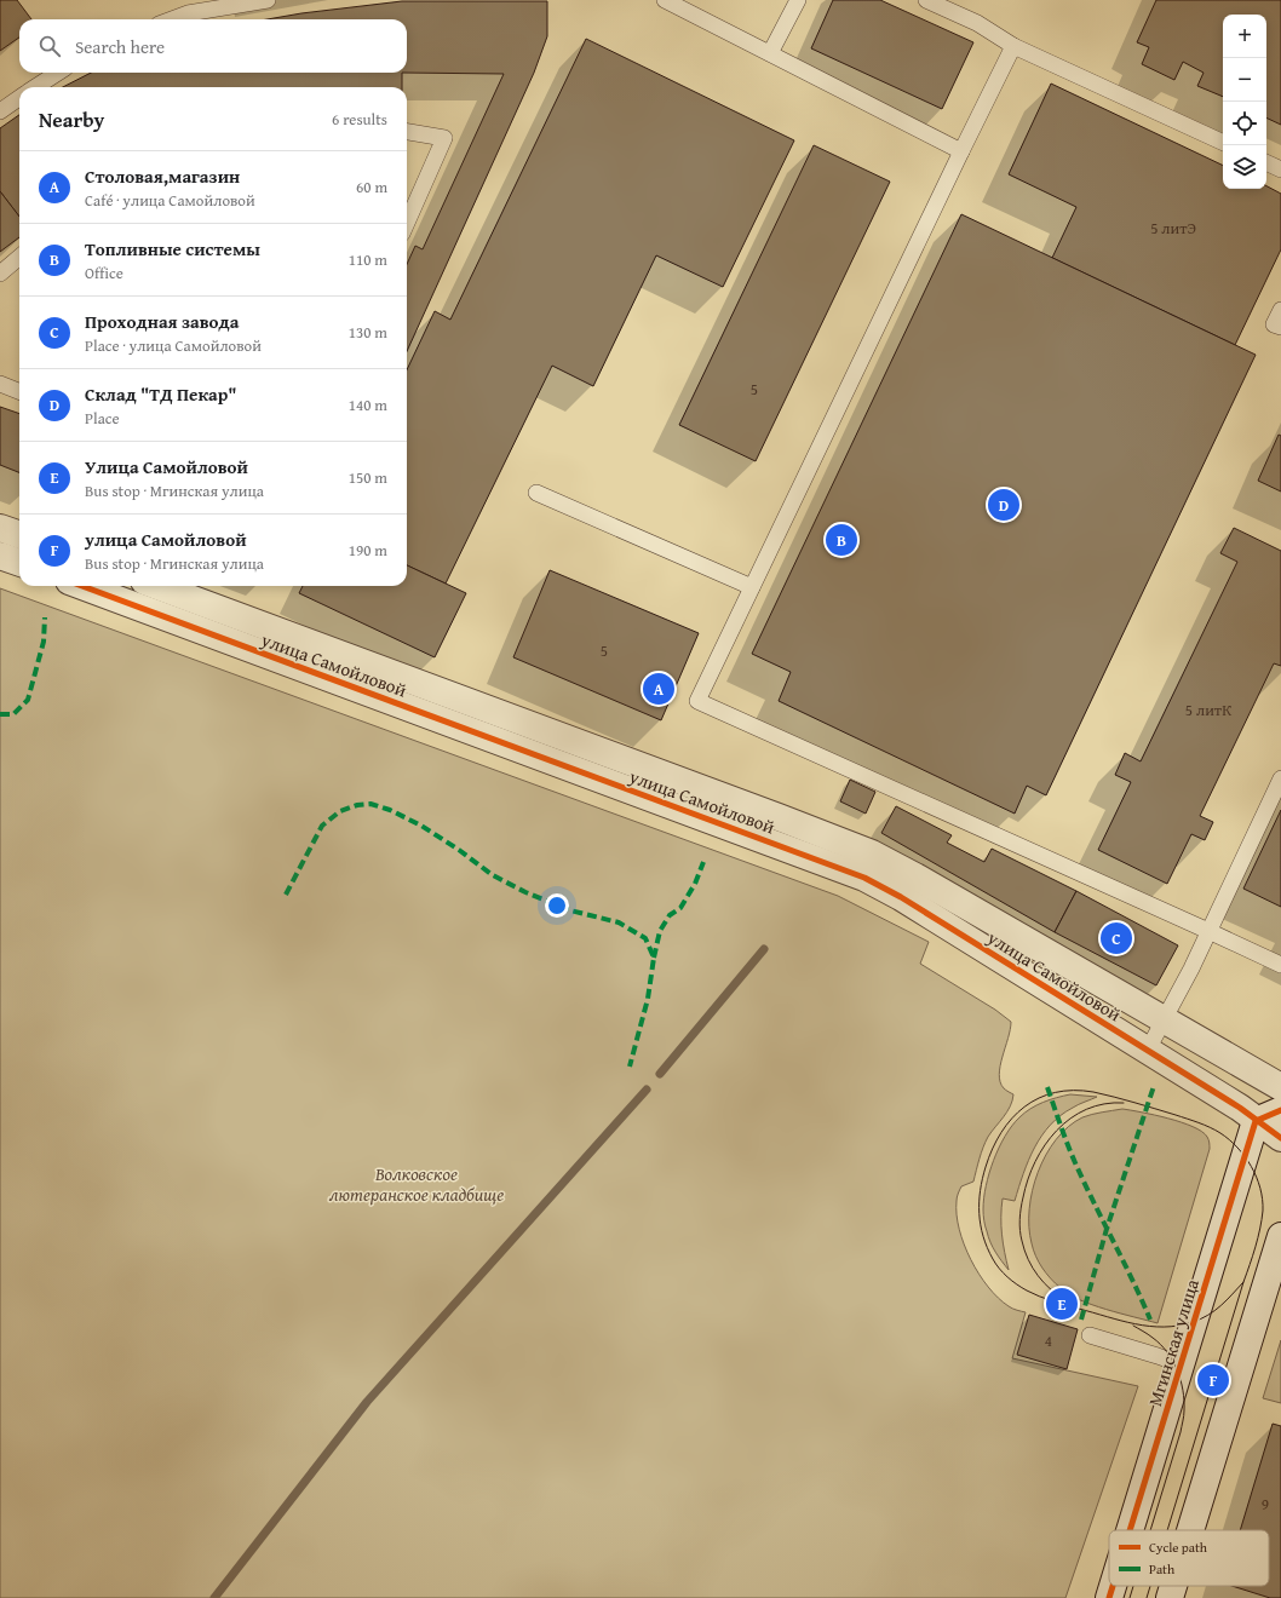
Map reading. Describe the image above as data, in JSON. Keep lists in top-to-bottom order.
{
  "streets": {
    "street": ["улица Самойловой", "Мгинская улица"]
  },
  "crossings": [
    ["улица Самойловой", "Мгинская улица"]
  ],
  "parks": ["Волковское лютеранское кладбище"],
  "house_numbers": [
    "5 литЭ",
    "5",
    "5",
    "5 литК",
    "4",
    "9"
  ],
  "legend": ["Cycle path", "Path"],
  "page": {
    "map_buttons": ["+", "−"],
    "search": "Search here",
    "heading": ["Nearby", "6 results"],
    "list": [
      {
        "mark": "A",
        "name": "Столовая,магазин",
        "note": "Café · улица Самойловой",
        "value": "60 m"
      },
      {
        "mark": "B",
        "name": "Топливные системы",
        "note": "Office",
        "value": "110 m"
      },
      {
        "mark": "C",
        "name": "Проходная завода",
        "note": "Place · улица Самойловой",
        "value": "130 m"
      },
      {
        "mark": "D",
        "name": "Склад \"ТД Пекар\"",
        "note": "Place",
        "value": "140 m"
      },
      {
        "mark": "E",
        "name": "Улица Самойловой",
        "note": "Bus stop · Мгинская улица",
        "value": "150 m"
      },
      {
        "mark": "F",
        "name": "улица Самойловой",
        "note": "Bus stop · Мгинская улица",
        "value": "190 m"
      }
    ],
    "pins": [
      "D",
      "B",
      "A",
      "C",
      "E",
      "F"
    ]
  }
}
